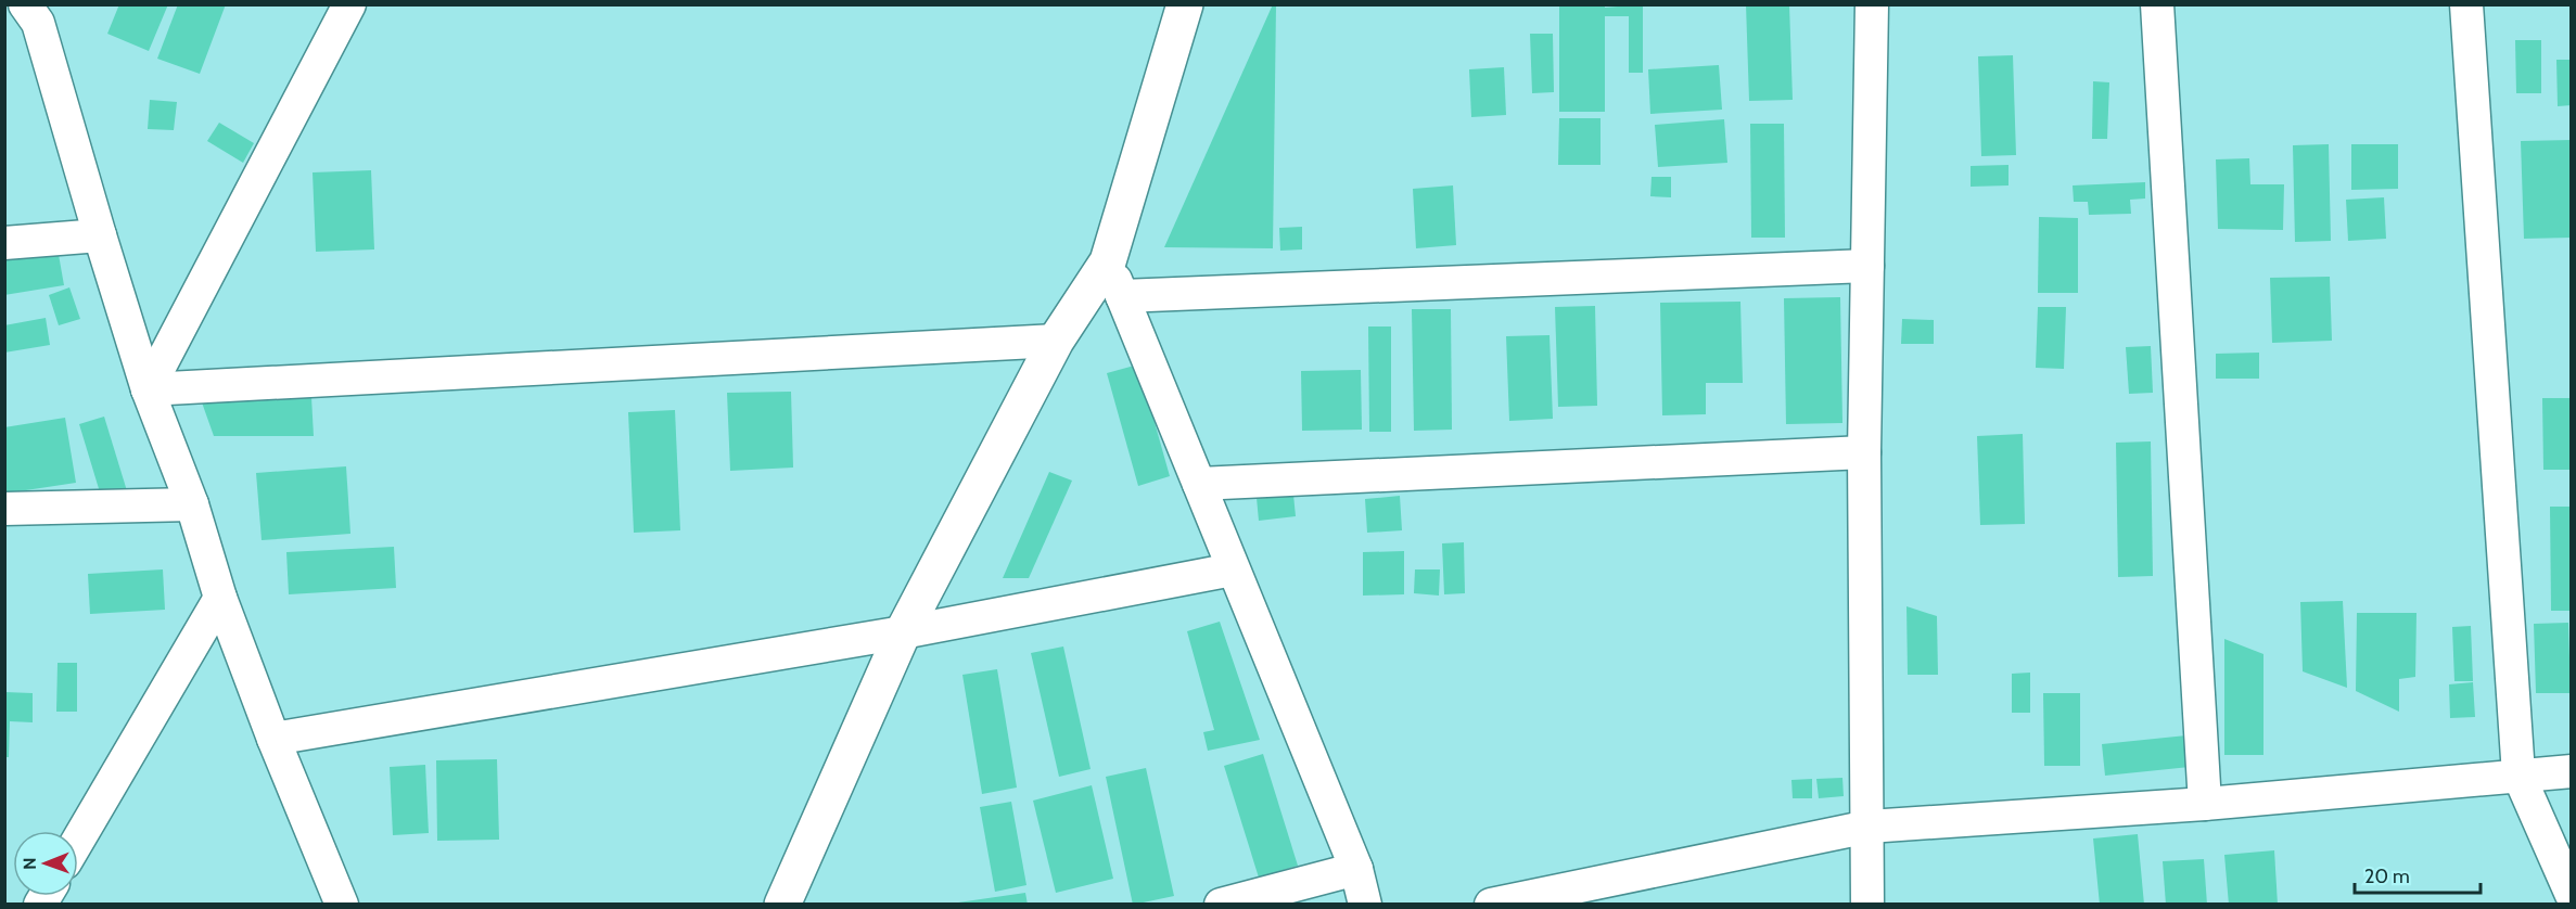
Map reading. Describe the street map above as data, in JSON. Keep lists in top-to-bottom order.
{
  "scale_bar": "20 m",
  "north": "left"
}
